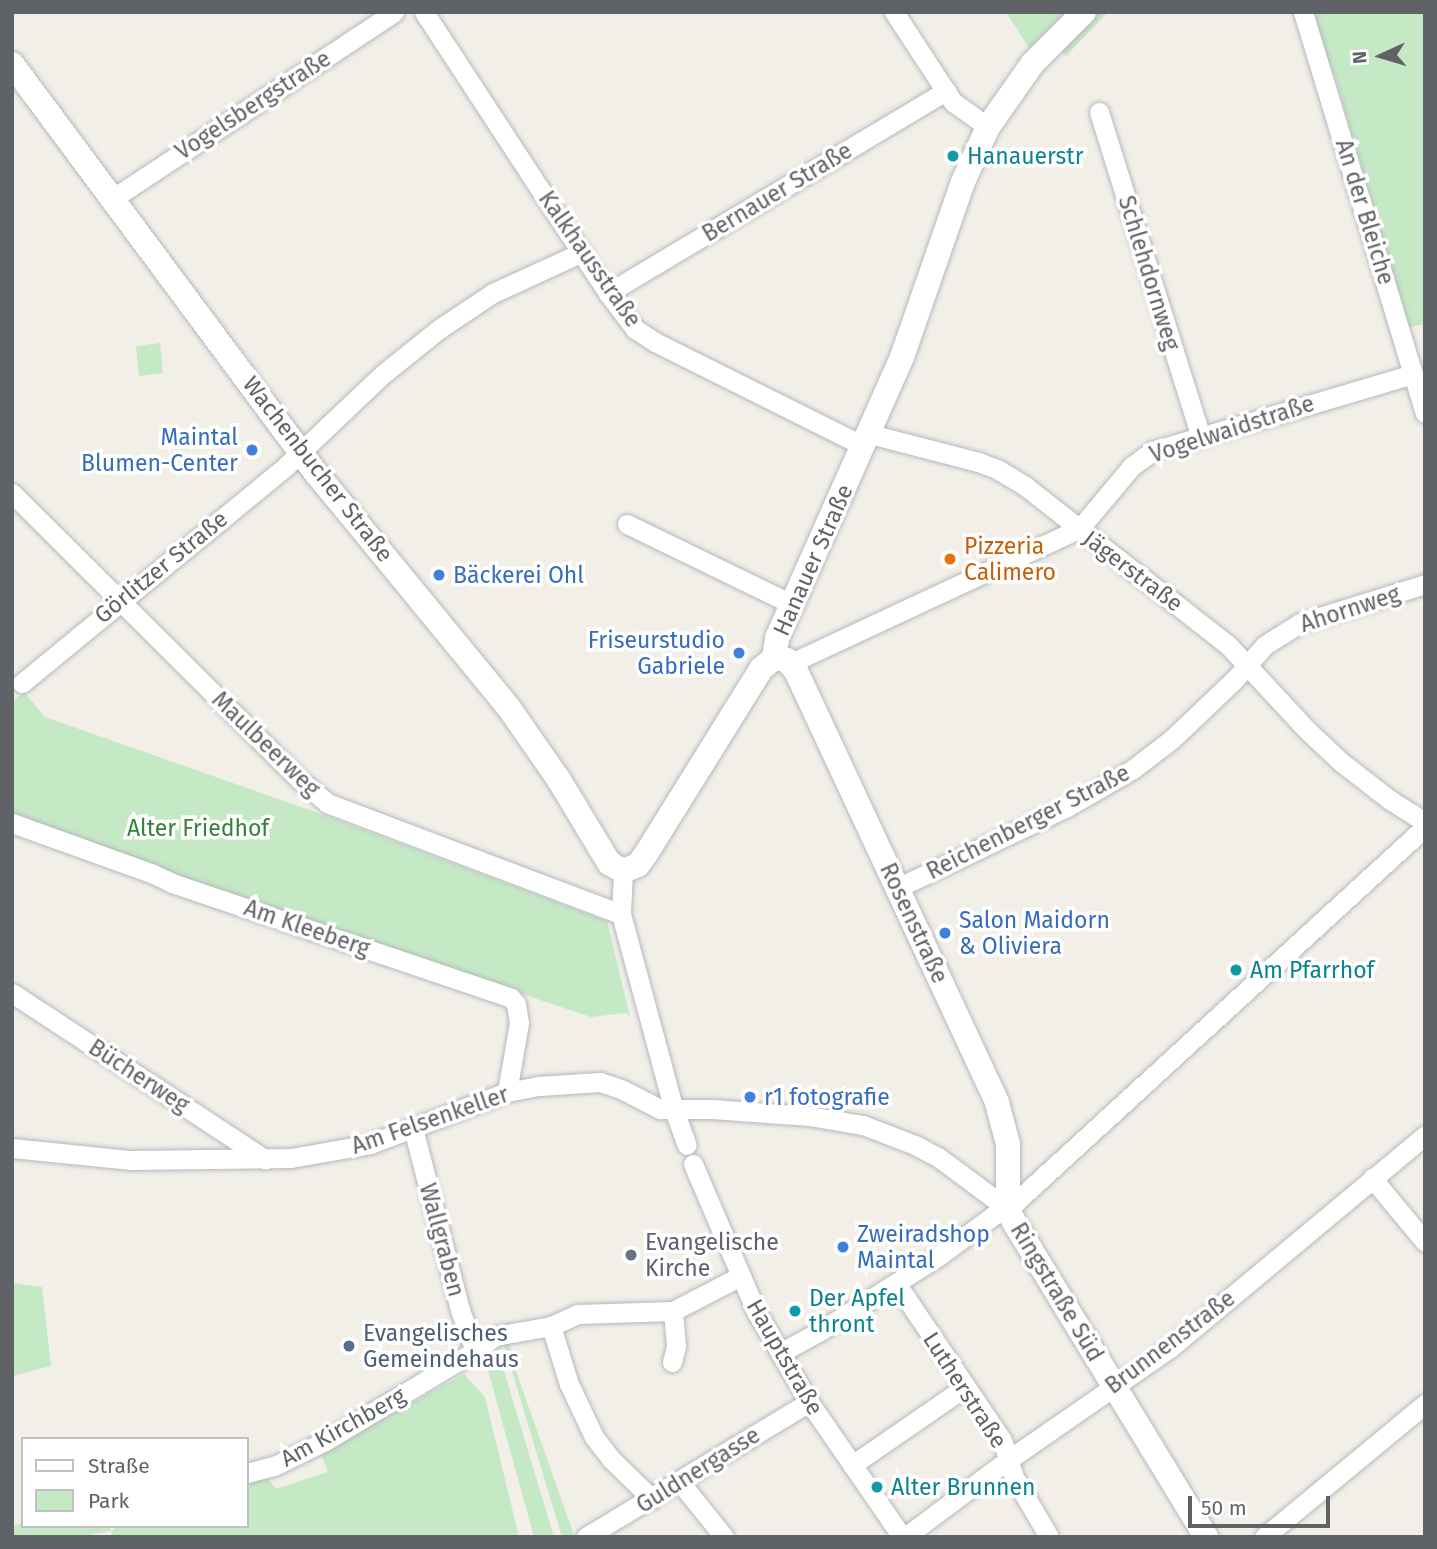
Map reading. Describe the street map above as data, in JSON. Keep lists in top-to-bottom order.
{
  "streets": {
    "street": [
      "Vogelsbergstraße",
      "Bernauer Straße",
      "An der Bleiche",
      "Kalkhausstraße",
      "Schlehdornweg",
      "Vogelwaidstraße",
      "Wachenbucher Straße",
      "Hanauer Straße",
      "Görlitzer Straße",
      "Jägerstraße",
      "Ahornweg",
      "Maulbeerweg",
      "Reichenberger Straße",
      "Rosenstraße",
      "Am Kleeberg",
      "Bücherweg",
      "Am Felsenkeller",
      "Wallgraben",
      "Ringstraße Süd",
      "Brunnenstraße",
      "Hauptstraße",
      "Lutherstraße",
      "Am Kirchberg",
      "Guldnergasse"
    ]
  },
  "crossings": [
    ["Vogelsbergstraße", "Wachenbucher Straße"],
    ["Bernauer Straße", "Kalkhausstraße"],
    ["An der Bleiche", "Vogelwaidstraße"],
    ["Kalkhausstraße", "Vogelwaidstraße"],
    ["Kalkhausstraße", "Hanauer Straße"],
    ["Kalkhausstraße", "Jägerstraße"],
    ["Schlehdornweg", "Vogelwaidstraße"],
    ["Vogelwaidstraße", "Jägerstraße"],
    ["Wachenbucher Straße", "Hanauer Straße"],
    ["Wachenbucher Straße", "Görlitzer Straße"],
    ["Hanauer Straße", "Jägerstraße"],
    ["Hanauer Straße", "Rosenstraße"],
    ["Görlitzer Straße", "Maulbeerweg"],
    ["Jägerstraße", "Ahornweg"],
    ["Jägerstraße", "Reichenberger Straße"],
    ["Jägerstraße", "Rosenstraße"],
    ["Ahornweg", "Reichenberger Straße"],
    ["Reichenberger Straße", "Rosenstraße"],
    ["Rosenstraße", "Ringstraße Süd"],
    ["Am Kleeberg", "Am Felsenkeller"],
    ["Bücherweg", "Am Felsenkeller"],
    ["Am Felsenkeller", "Wallgraben"],
    ["Am Felsenkeller", "Ringstraße Süd"],
    ["Am Felsenkeller", "Hauptstraße"],
    ["Wallgraben", "Am Kirchberg"],
    ["Ringstraße Süd", "Brunnenstraße"],
    ["Ringstraße Süd", "Hauptstraße"],
    ["Brunnenstraße", "Hauptstraße"],
    ["Brunnenstraße", "Lutherstraße"],
    ["Hauptstraße", "Am Kirchberg"],
    ["Hauptstraße", "Guldnergasse"]
  ],
  "parks": ["Alter Friedhof"],
  "places": [
    "Hanauerstr",
    "Maintal Blumen-Center",
    "Pizzeria Calimero",
    "Bäckerei Ohl",
    "Friseurstudio Gabriele",
    "Salon Maidorn & Oliviera",
    "Am Pfarrhof",
    "r1 fotografie",
    "Zweiradshop Maintal",
    "Evangelische Kirche",
    "Der Apfel thront",
    "Evangelisches Gemeindehaus",
    "Alter Brunnen"
  ],
  "legend": ["Straße", "Park"],
  "scale_bar": "50 m",
  "north": "left"
}
